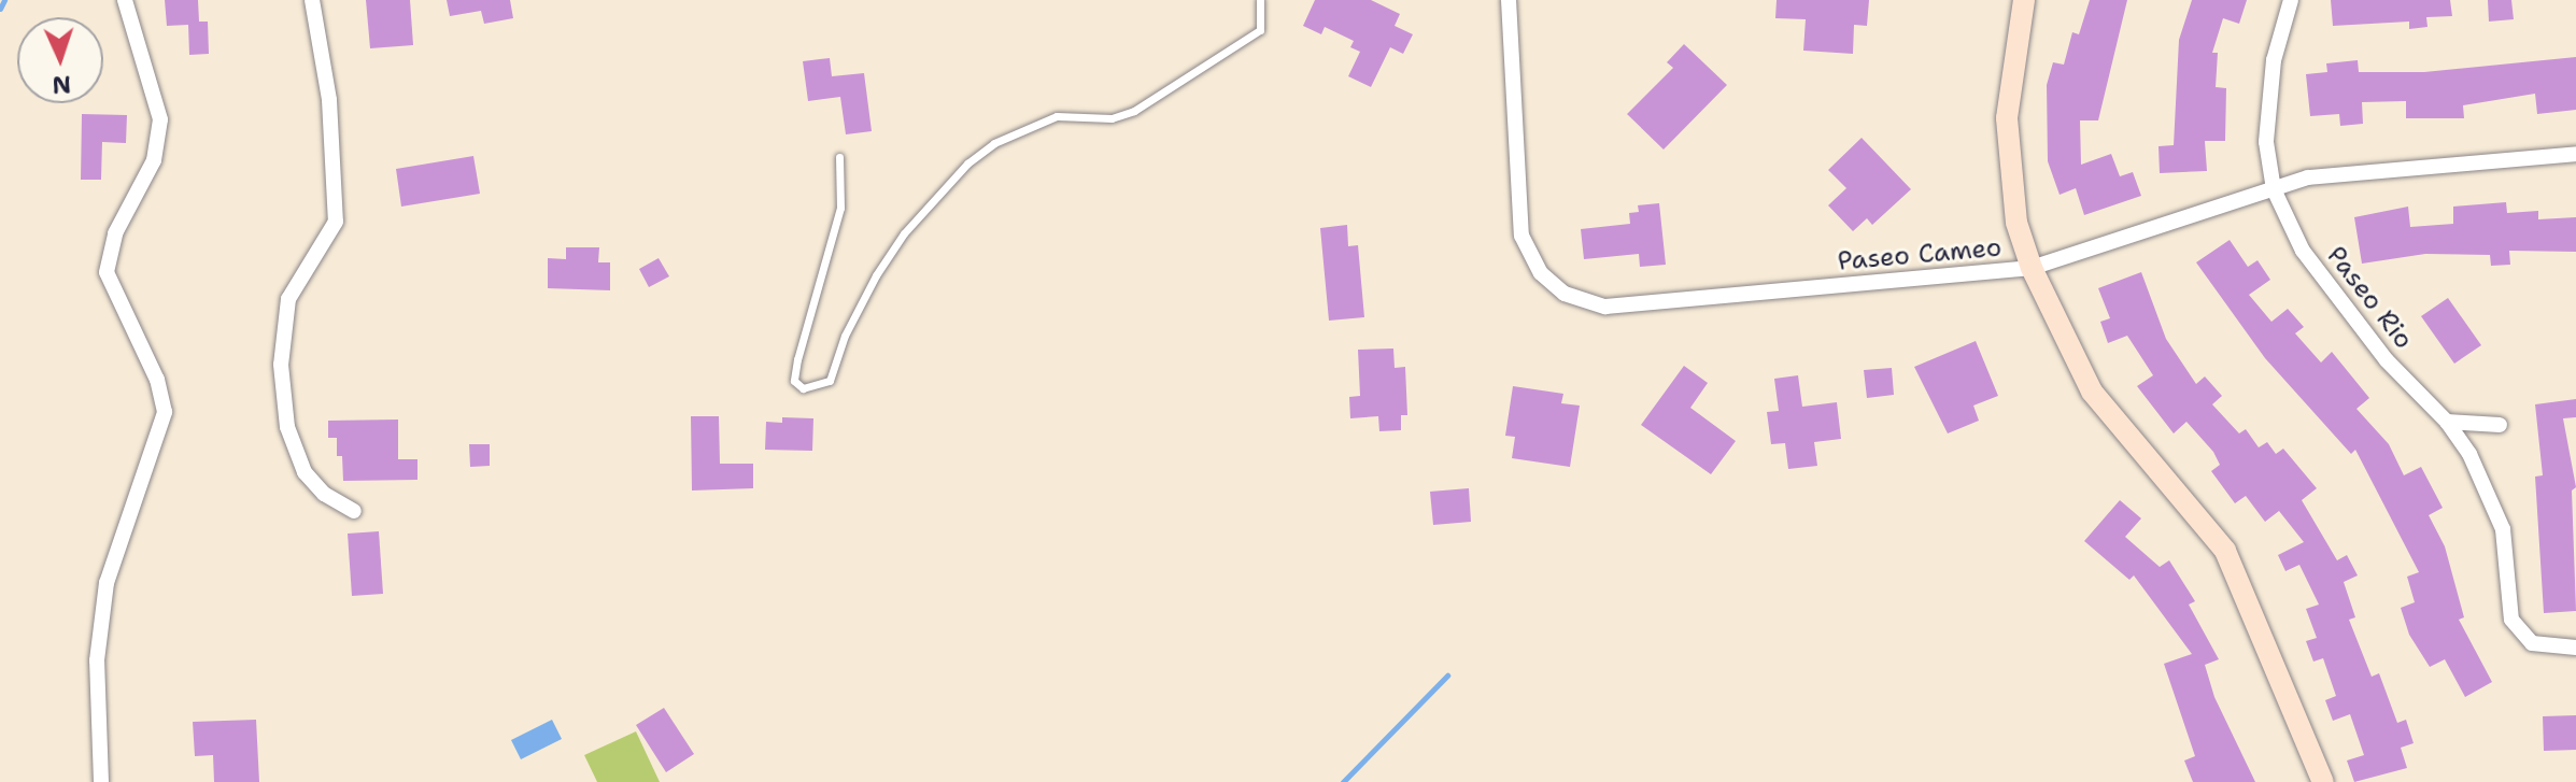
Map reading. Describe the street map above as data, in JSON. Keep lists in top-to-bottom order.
{
  "streets": {
    "street": ["Paseo Cameo", "Paseo Rio"]
  },
  "crossings": [
    ["Paseo Cameo", "Paseo Rio"]
  ],
  "north": "bottom"
}
